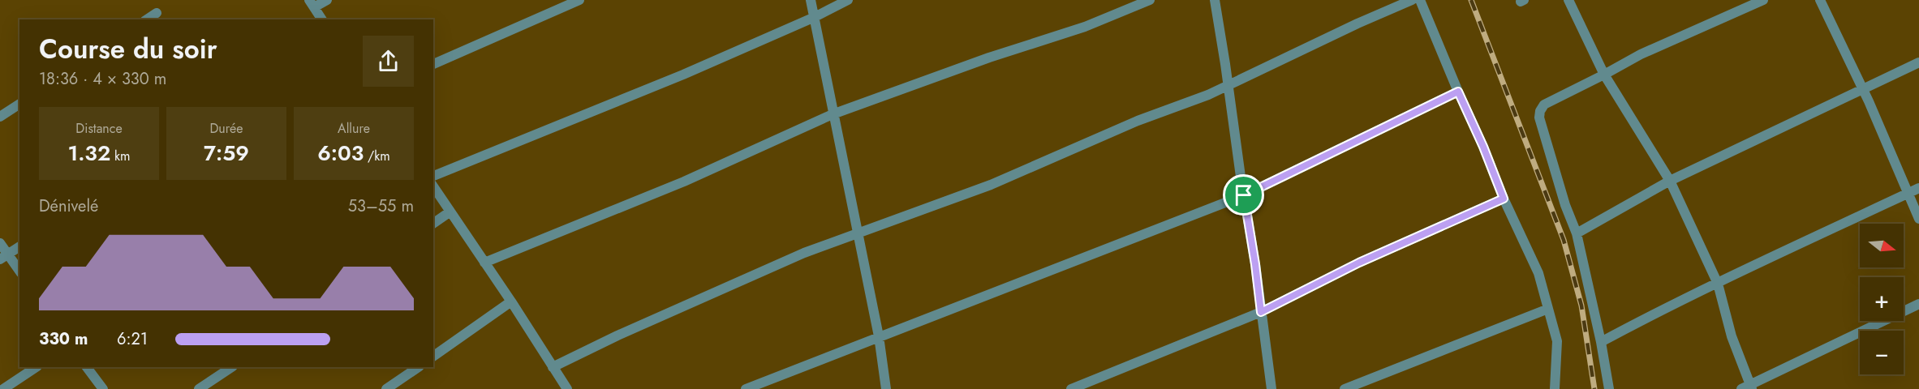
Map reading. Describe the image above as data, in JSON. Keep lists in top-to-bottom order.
{
  "north": "right",
  "page": {
    "heading": ["Course du soir", "18:36 · 4 × 330 m"],
    "stats": [
      ["Distance", "1.32 km"],
      ["Durée", "7:59"],
      ["Allure", "6:03 /km"]
    ],
    "chart": ["Dénivelé", "53–55 m"],
    "map_buttons": ["+", "−"],
    "list": [
      {
        "name": "330 m",
        "note": "6:21"
      }
    ]
  }
}
